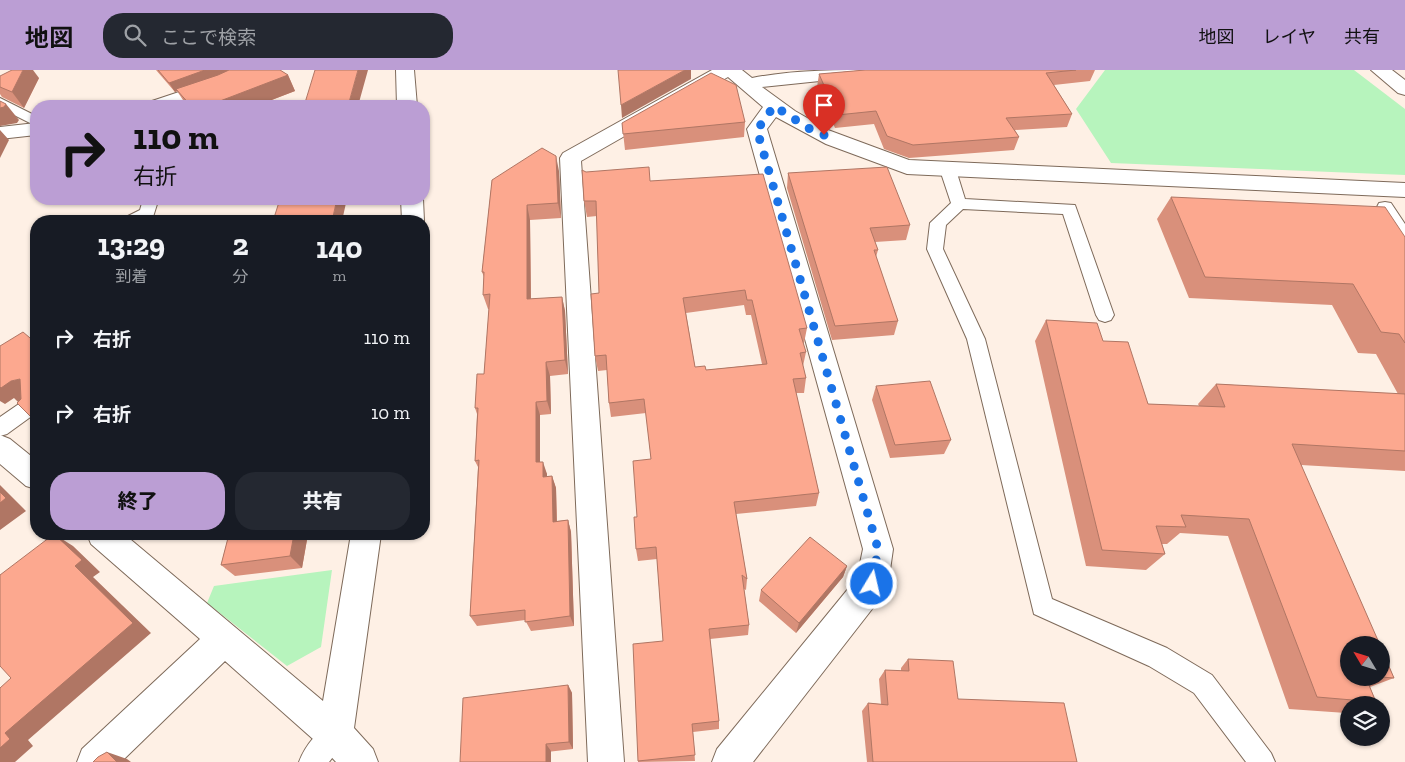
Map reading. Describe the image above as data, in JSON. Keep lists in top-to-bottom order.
{
  "north": "top left",
  "page": {
    "header": "地図",
    "search": "ここで検索",
    "nav": ["地図", "レイヤ", "共有"],
    "turn": ["110 m", "右折"],
    "eta": [
      "13:29",
      "到着",
      "2",
      "分",
      "140",
      "m"
    ],
    "list": [
      {
        "name": "右折",
        "value": "110 m"
      },
      {
        "name": "右折",
        "value": "10 m"
      }
    ],
    "buttons": ["終了", "共有"]
  }
}
